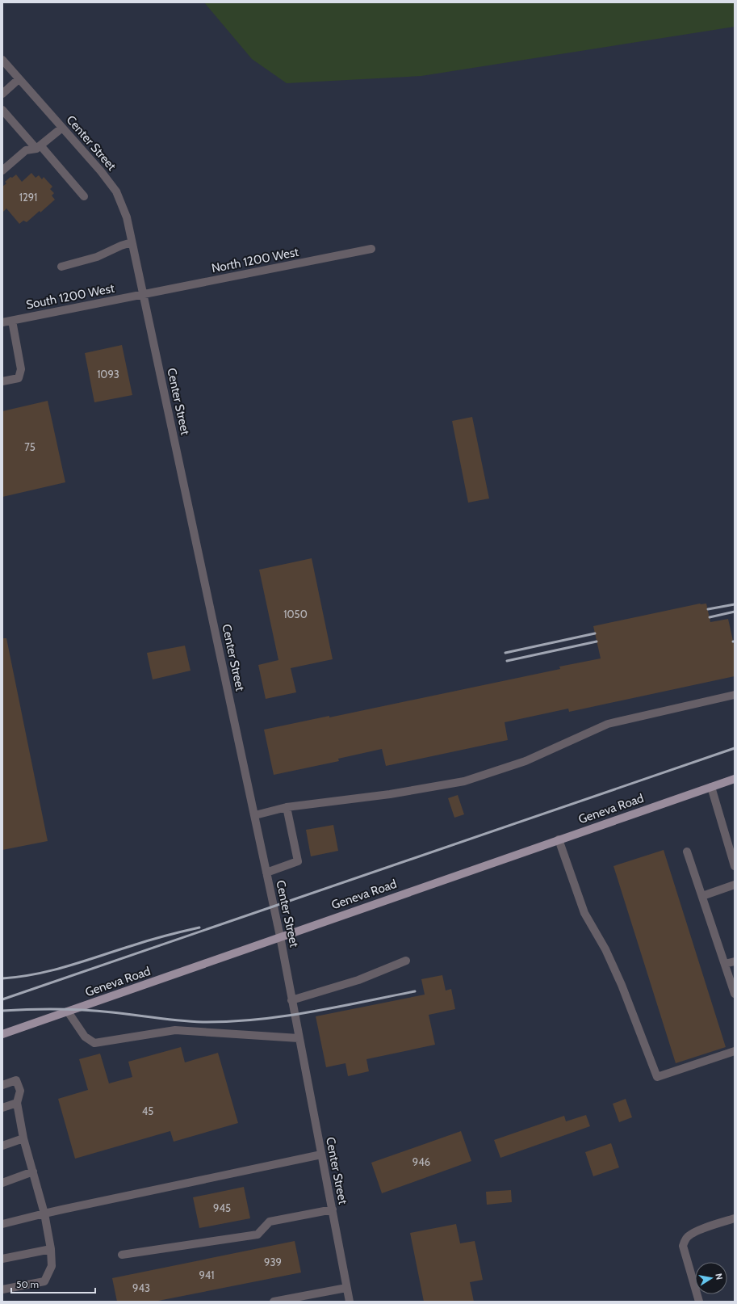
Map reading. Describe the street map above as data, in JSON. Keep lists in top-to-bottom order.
{
  "streets": {
    "main road": ["Geneva Road"],
    "street": ["Center Street", "North 1200 West", "South 1200 West"]
  },
  "crossings": [
    ["Center Street", "North 1200 West"],
    ["Center Street", "South 1200 West"],
    ["Center Street", "Geneva Road"],
    ["North 1200 West", "South 1200 West"]
  ],
  "house_numbers": [
    "1291",
    "1093",
    "75",
    "1050",
    "45",
    "946",
    "945",
    "939",
    "941",
    "943"
  ],
  "scale_bar": "50 m",
  "north": "right"
}
